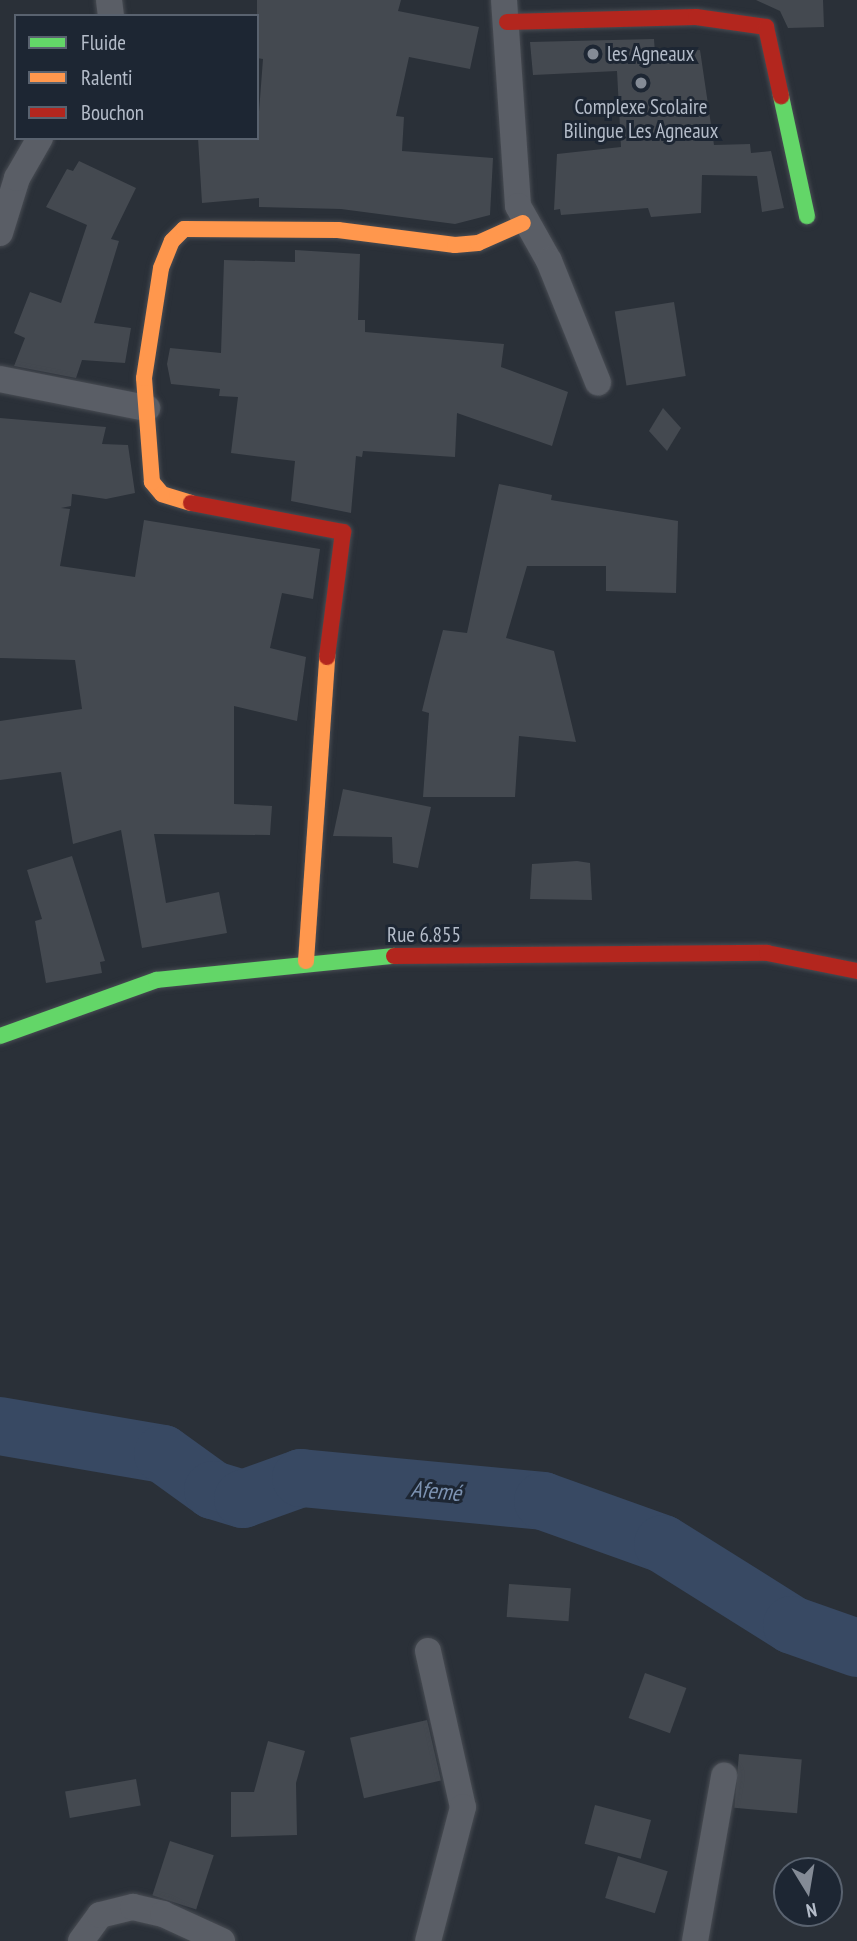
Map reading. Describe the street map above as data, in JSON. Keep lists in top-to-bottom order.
{
  "streets": {
    "street": ["Rue 6.855"]
  },
  "water": ["Afemé"],
  "places": ["les Agneaux", "Complexe Scolaire Bilingue Les Agneaux"],
  "legend": ["Fluide", "Ralenti", "Bouchon"],
  "north": "bottom"
}
